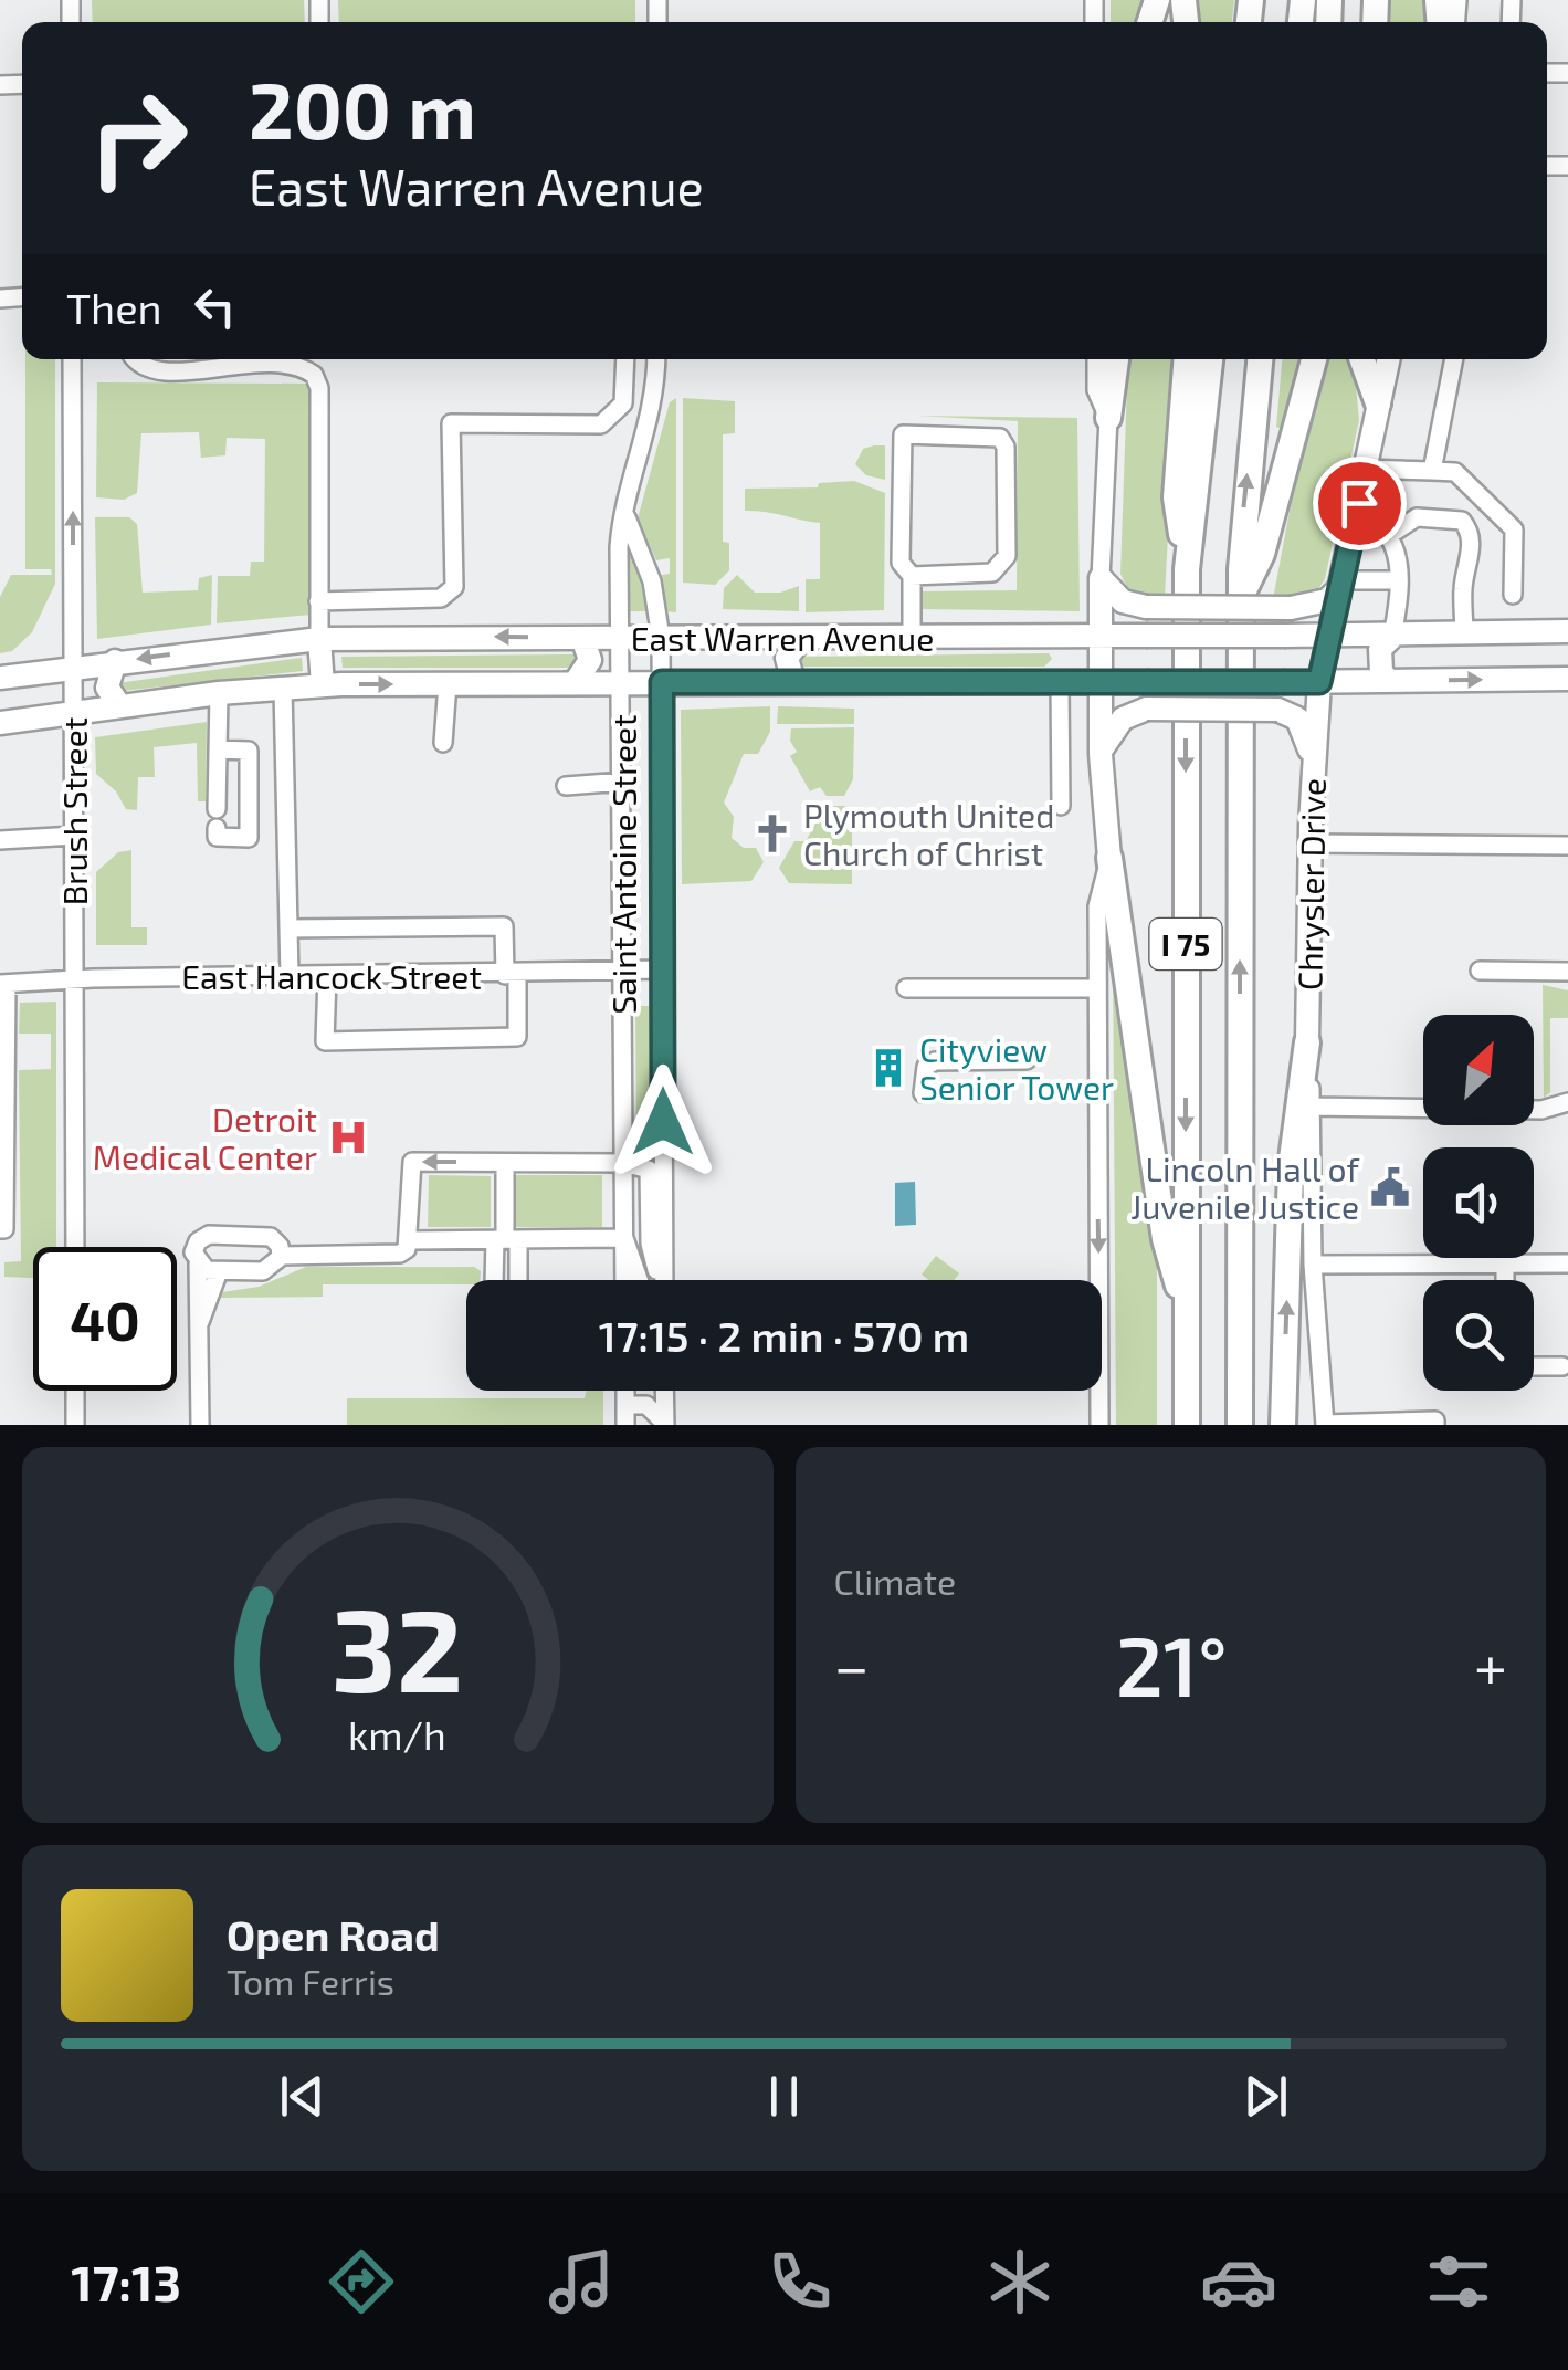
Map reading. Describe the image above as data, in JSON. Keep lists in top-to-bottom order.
{
  "streets": {
    "highway": ["I 75"],
    "main road": ["East Warren Avenue", "Chrysler Drive"],
    "street": ["Brush Street", "Saint Antoine Street", "East Hancock Street"]
  },
  "crossings": [
    ["East Warren Avenue", "Brush Street"],
    ["East Warren Avenue", "Saint Antoine Street"],
    ["East Warren Avenue", "Chrysler Drive"],
    ["Brush Street", "East Hancock Street"],
    ["Saint Antoine Street", "East Hancock Street"]
  ],
  "places": {
    "church": ["Plymouth United Church of Christ"],
    "building": ["Cityview Senior Tower"],
    "hospital": ["Detroit Medical Center"],
    "public building": ["Lincoln Hall of Juvenile Justice"]
  },
  "north": "top right",
  "page": {
    "turn": ["200 m", "East Warren Avenue"],
    "then": "Then",
    "limit": "40",
    "trip": "17:15 · 2 min · 570 m",
    "tile": "Climate",
    "heat": ["−", "21°", "+"],
    "song": ["Open Road", "Tom Ferris"],
    "tabs": "17:13",
    "gauge": ["32", "km/h"]
  }
}
